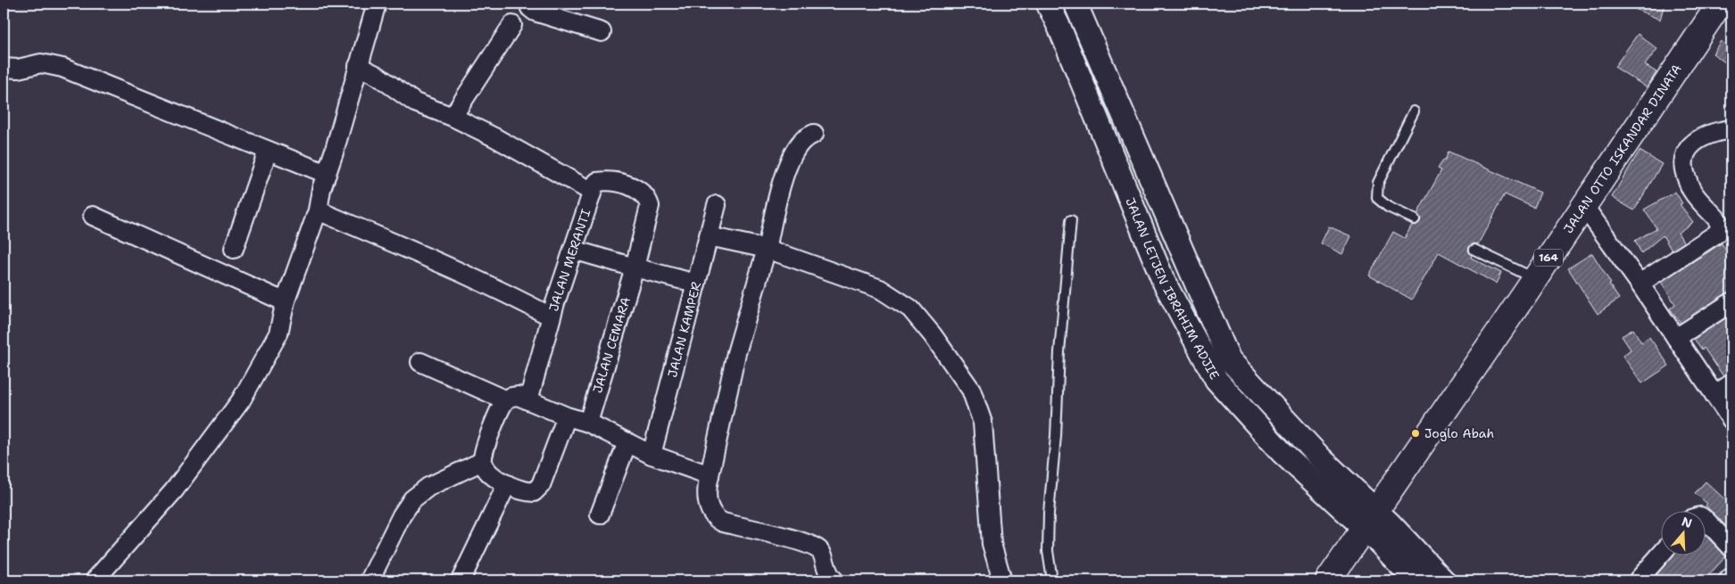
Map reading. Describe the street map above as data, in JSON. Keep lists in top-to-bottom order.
{
  "streets": {
    "main road": ["JALAN OTTO ISKANDAR DINATA", "164"],
    "street": [
      "JALAN MERANTI",
      "JALAN LETJEN IBRAHIM ADJIE",
      "JALAN KAMPER",
      "JALAN CEMARA"
    ]
  },
  "crossings": [
    ["JALAN OTTO ISKANDAR DINATA", "JALAN LETJEN IBRAHIM ADJIE"],
    ["JALAN MERANTI", "JALAN CEMARA"]
  ],
  "places": ["Joglo Abah"],
  "north": "top"
}
